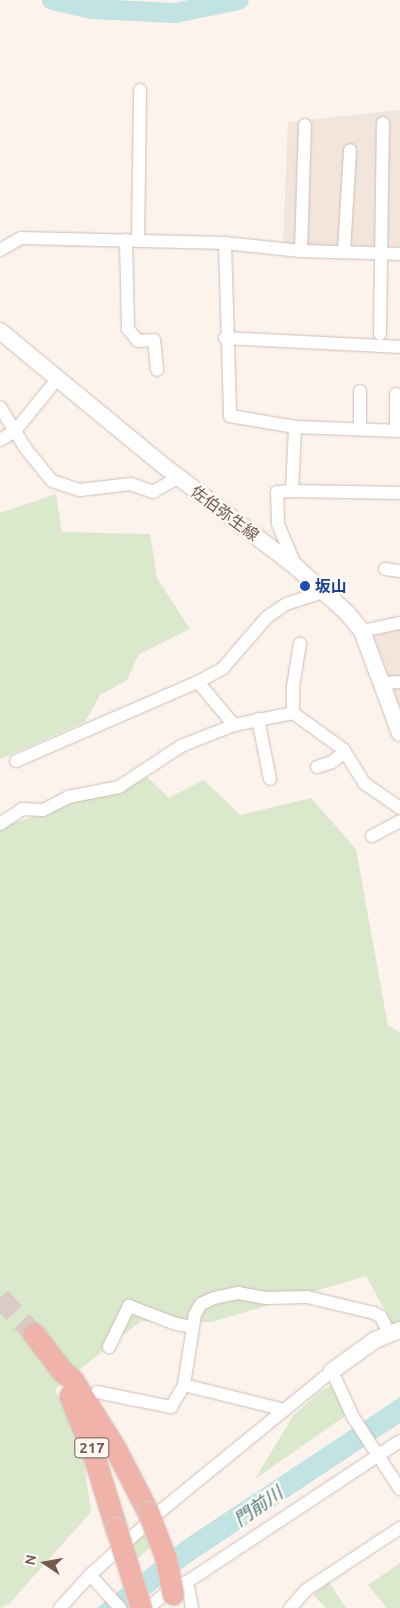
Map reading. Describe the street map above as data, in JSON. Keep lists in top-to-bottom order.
{
  "streets": {
    "highway": ["217"],
    "main road": ["佐伯弥生線"]
  },
  "water": ["門前川"],
  "places": ["坂山"],
  "north": "left"
}
